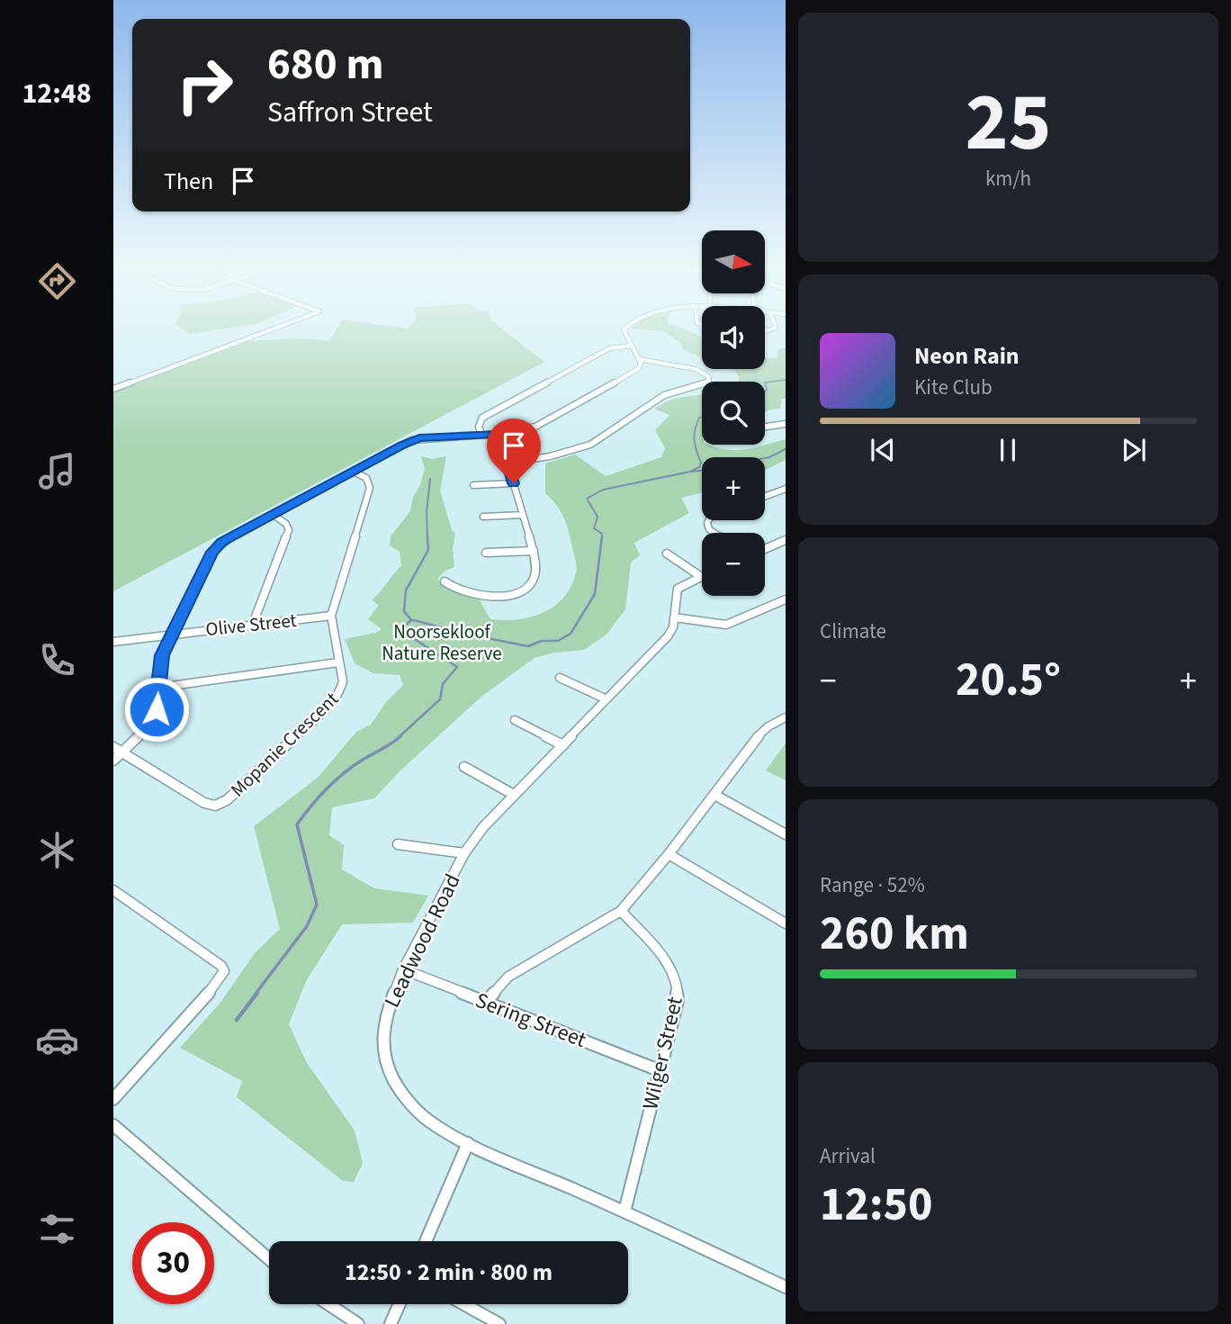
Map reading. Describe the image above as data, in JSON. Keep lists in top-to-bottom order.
{
  "streets": {
    "street": [
      "Olive Street",
      "Mopanie Crescent",
      "Leadwood Road",
      "Sering Street",
      "Wilger Street"
    ]
  },
  "crossings": [
    ["Olive Street", "Mopanie Crescent"],
    ["Leadwood Road", "Sering Street"],
    ["Leadwood Road", "Wilger Street"],
    ["Sering Street", "Wilger Street"]
  ],
  "parks": ["Noorsekloof Nature Reserve"],
  "north": "right",
  "page": {
    "tabs": "12:48",
    "tile": [
      ["25", "km/h"],
      "Climate",
      ["Range · 52%", "260 km"],
      ["Arrival", "12:50"]
    ],
    "turn": ["680 m", "Saffron Street"],
    "then": "Then",
    "map_buttons": ["+", "−"],
    "song": ["Neon Rain", "Kite Club"],
    "heat": ["−", "20.5°", "+"],
    "limit": "30",
    "trip": "12:50 · 2 min · 800 m"
  }
}
